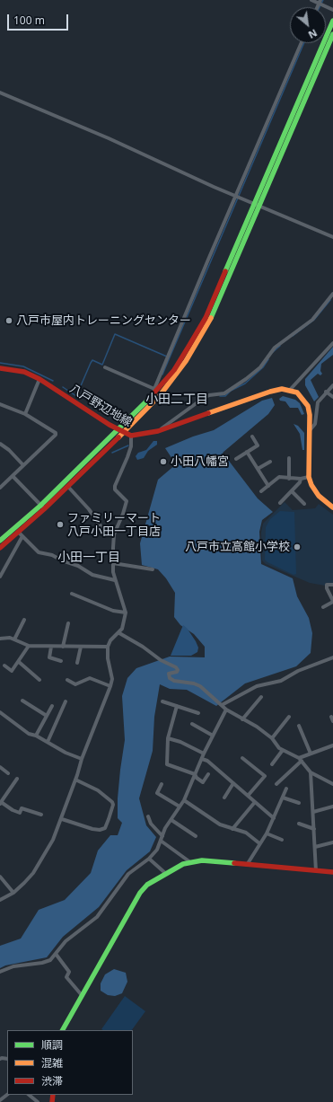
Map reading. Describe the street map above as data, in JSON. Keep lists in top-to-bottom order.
{
  "streets": {
    "street": ["八戸野辺地線"]
  },
  "districts": ["小田二丁目", "小田一丁目"],
  "places": [
    "八戸市屋内トレーニングセンター",
    "小田八幡宮",
    "ファミリーマート 八戸小田一丁目店",
    "八戸市立高館小学校"
  ],
  "legend": ["順調", "混雑", "渋滞"],
  "scale_bar": "100 m",
  "north": "bottom right"
}
